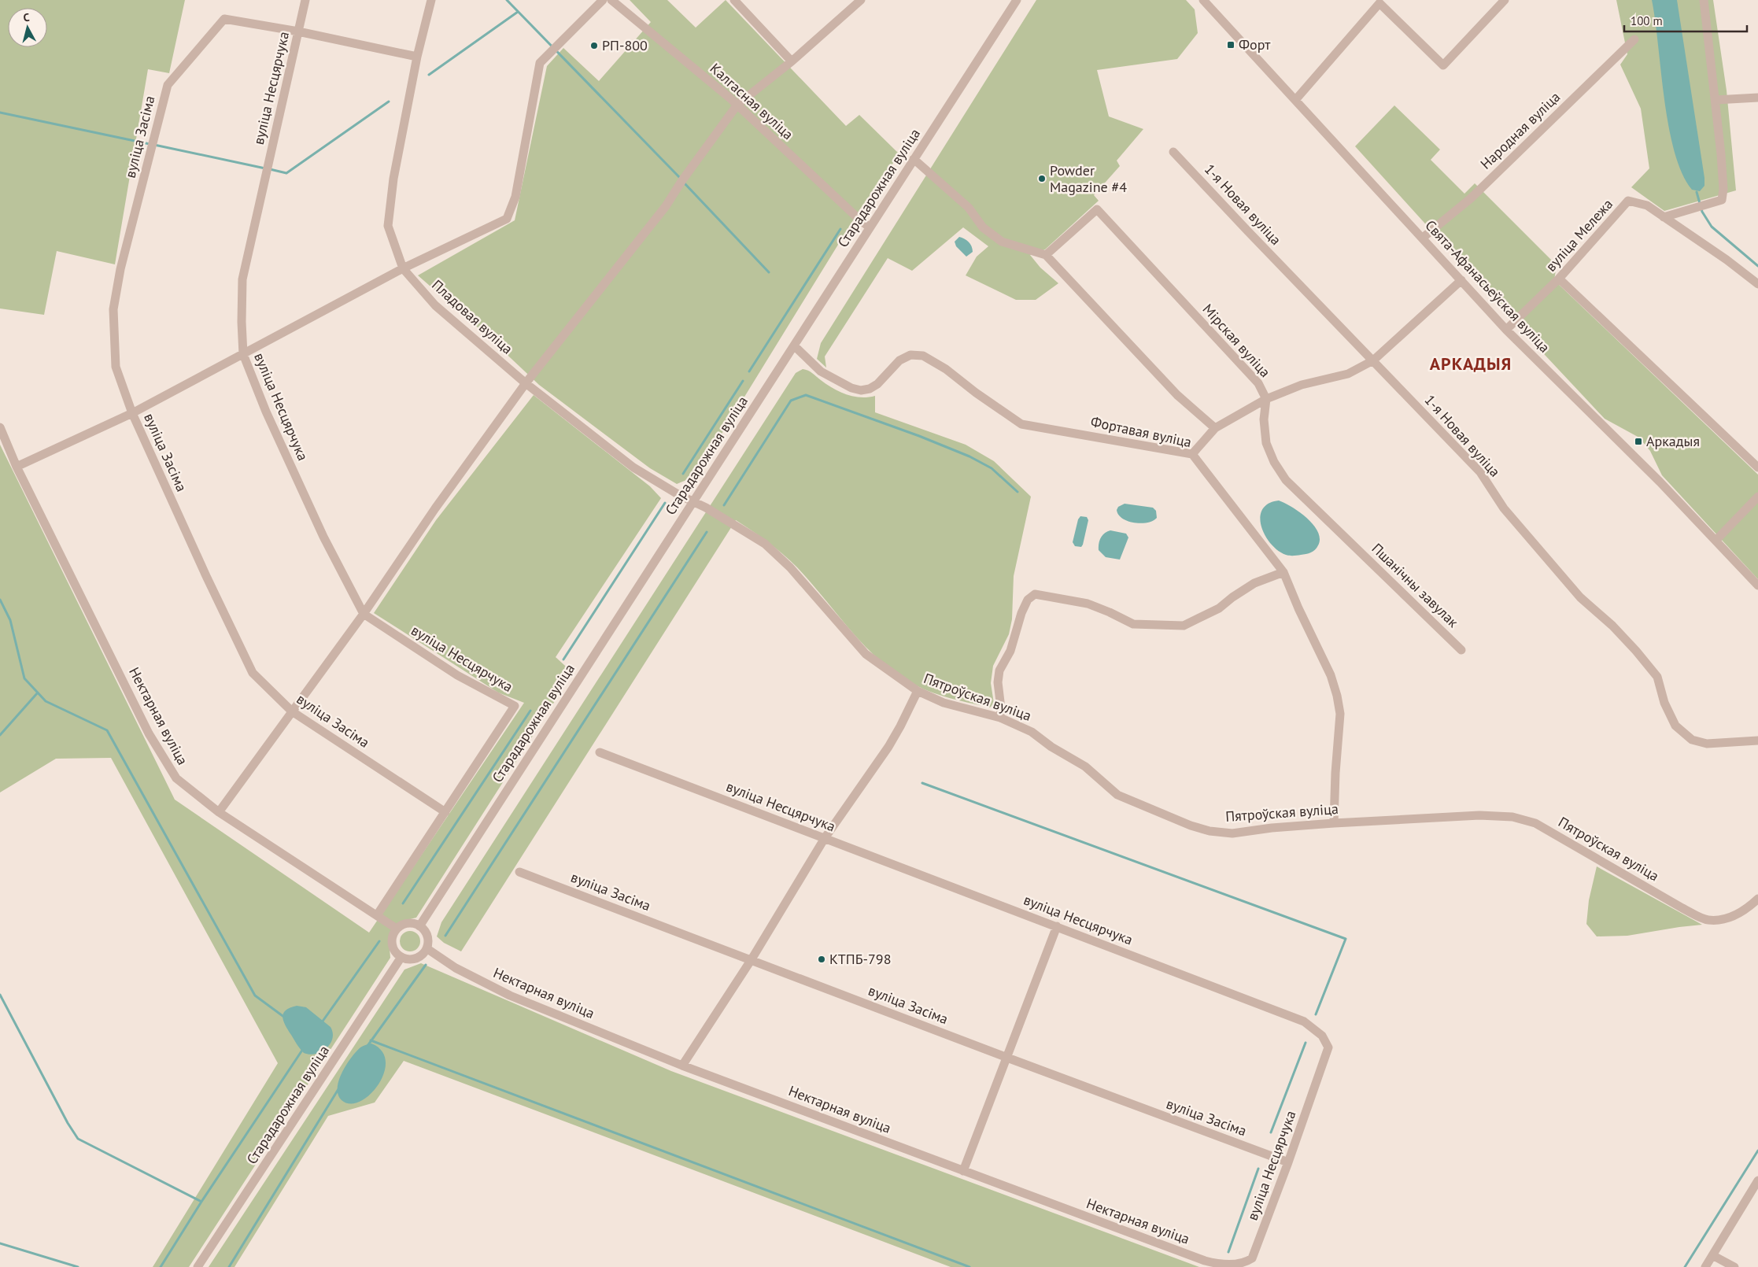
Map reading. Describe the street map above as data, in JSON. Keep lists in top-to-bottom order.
{
  "streets": {
    "street": [
      "вуліца Несцярчука",
      "Калгасная вуліца",
      "Народная вуліца",
      "вуліца Засіма",
      "Старадарожная вуліца",
      "1-я Новая вуліца",
      "вуліца Мележа",
      "Свята-Афанасьеўская вуліца",
      "Пладовая вуліца",
      "Мірская вуліца",
      "Фортавая вуліца",
      "Пшанічны завулак",
      "Пятроўская вуліца",
      "Нектарная вуліца"
    ]
  },
  "crossings": [
    ["вуліца Несцярчука", "вуліца Засіма"],
    ["вуліца Несцярчука", "Старадарожная вуліца"],
    ["вуліца Несцярчука", "Нектарная вуліца"],
    ["Калгасная вуліца", "Старадарожная вуліца"],
    ["Народная вуліца", "Свята-Афанасьеўская вуліца"],
    ["вуліца Засіма", "Старадарожная вуліца"],
    ["Старадарожная вуліца", "Пладовая вуліца"],
    ["Старадарожная вуліца", "Фортавая вуліца"],
    ["Старадарожная вуліца", "Пятроўская вуліца"],
    ["Старадарожная вуліца", "Нектарная вуліца"],
    ["вуліца Мележа", "Свята-Афанасьеўская вуліца"],
    ["Пладовая вуліца", "Пятроўская вуліца"],
    ["Мірская вуліца", "Фортавая вуліца"],
    ["Мірская вуліца", "Пшанічны завулак"],
    ["Фортавая вуліца", "Пятроўская вуліца"]
  ],
  "districts": ["АРКАДЫЯ"],
  "places": {
    "transit": ["Форт", "Аркадыя"],
    "other": ["РП-800", "Powder Magazine #4", "КТПБ-798"]
  },
  "scale_bar": "100 m",
  "north": "top"
}
